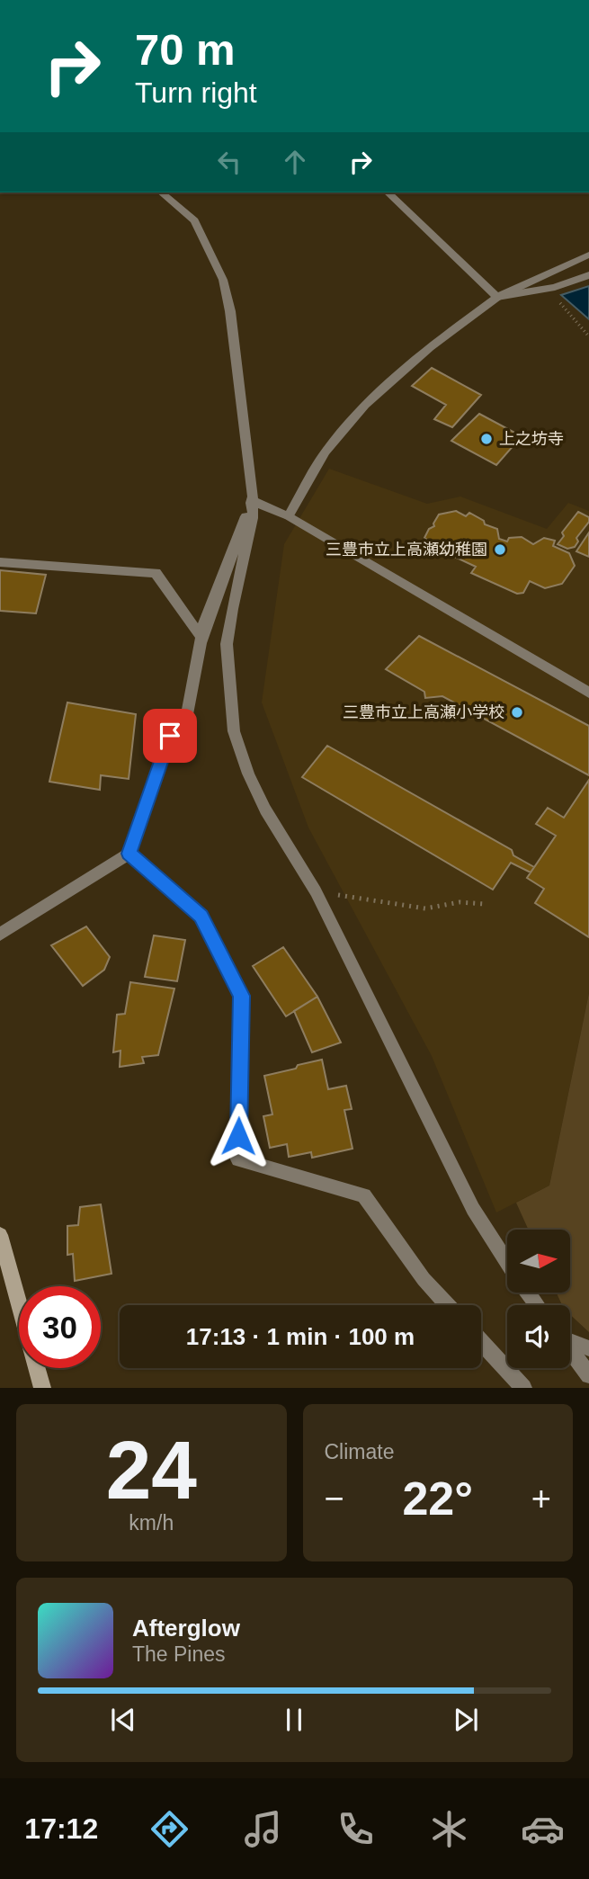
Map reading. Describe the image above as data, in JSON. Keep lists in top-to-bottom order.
{
  "places": ["上之坊寺", "三豊市立上高瀬幼稚園", "三豊市立上高瀬小学校"],
  "north": "right",
  "page": {
    "turn": ["70 m", "Turn right"],
    "limit": "30",
    "trip": "17:13 · 1 min · 100 m",
    "tile": [
      ["24", "km/h"],
      "Climate"
    ],
    "heat": ["−", "22°", "+"],
    "song": ["Afterglow", "The Pines"],
    "tabs": "17:12"
  }
}
